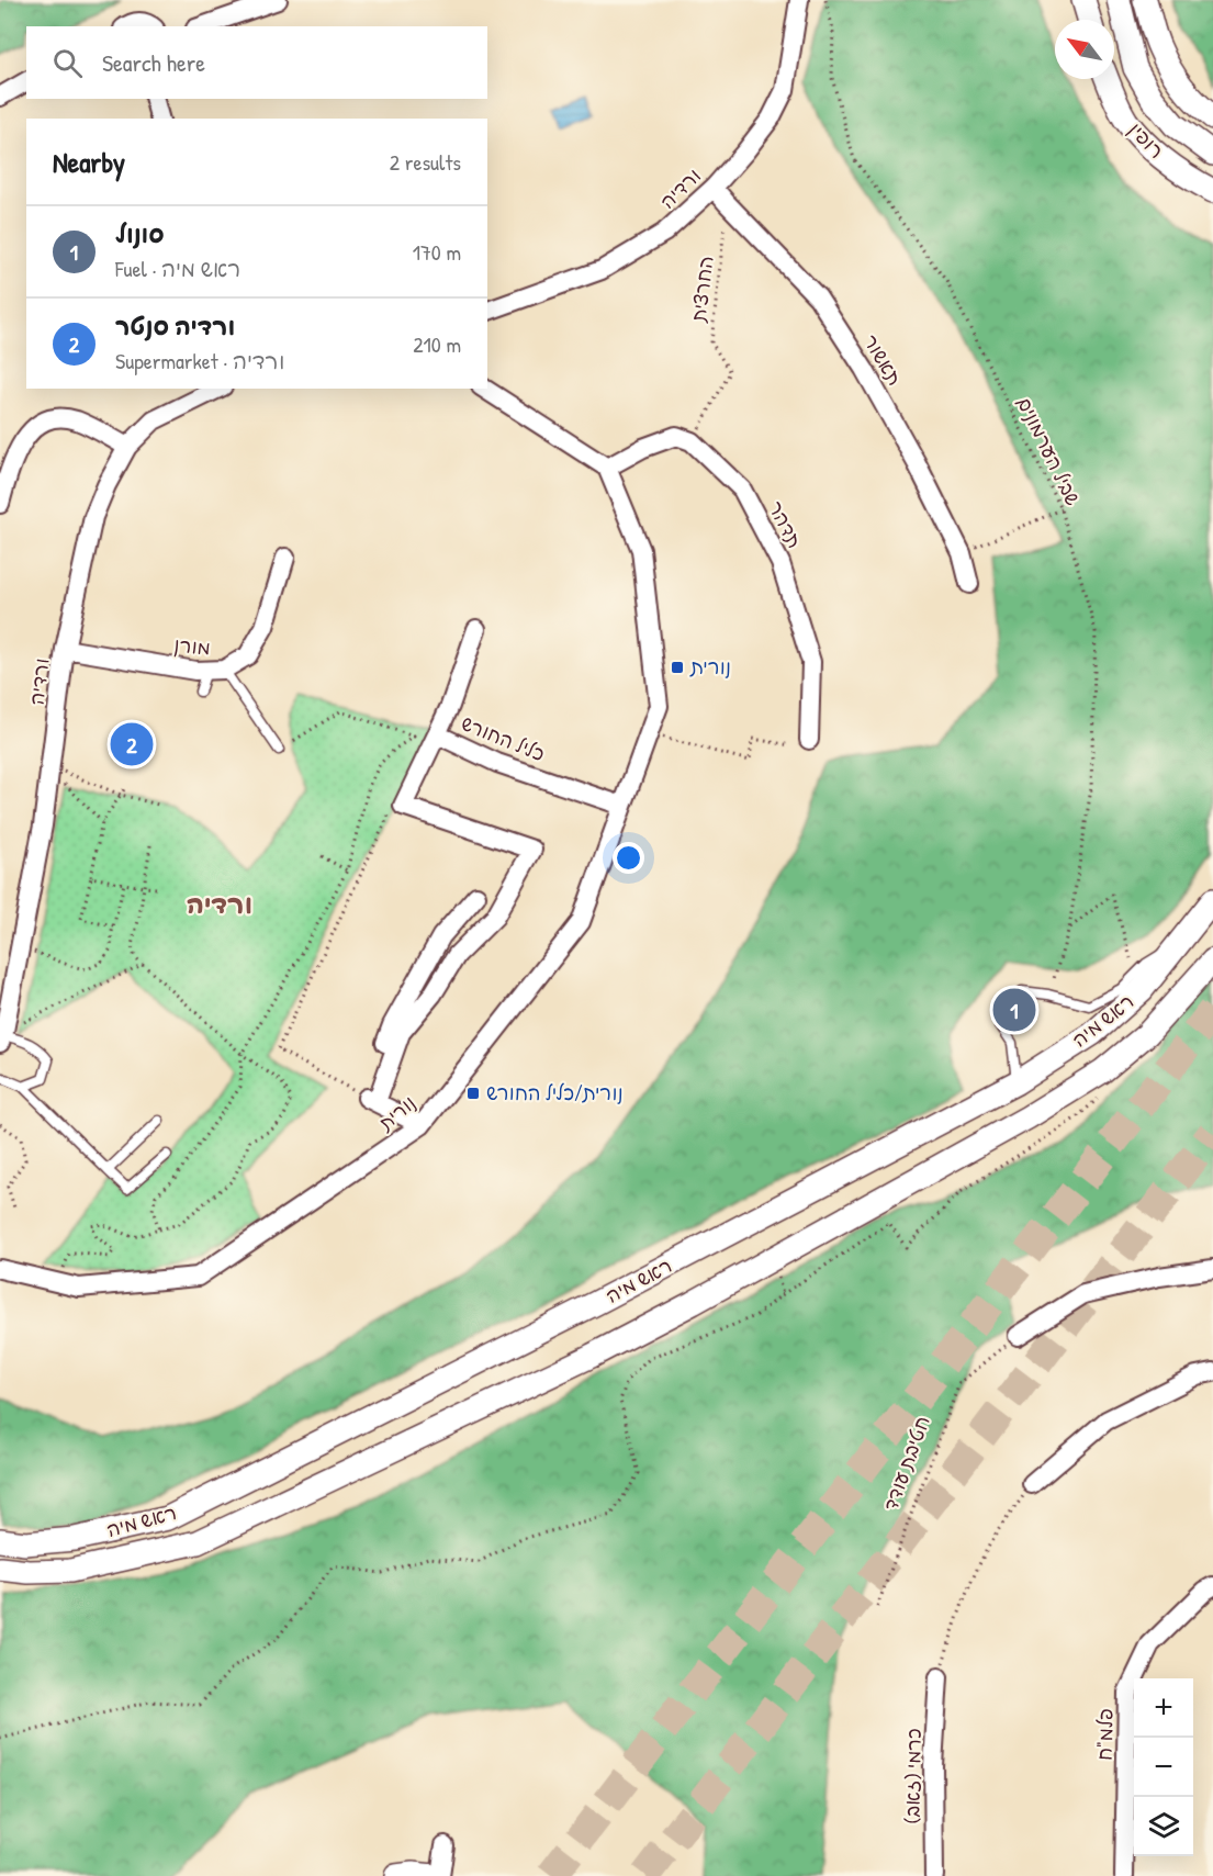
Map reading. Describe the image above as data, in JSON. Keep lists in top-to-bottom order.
{
  "streets": {
    "street": [
      "רופין",
      "ורדיה",
      "תאשור",
      "תדהר",
      "מורן",
      "כליל החורש",
      "ראש מיה",
      "נורית",
      "פלמ\"ח",
      "כרמי (זאב)"
    ],
    "path": ["החרצית", "שביל הערמונים", "חטיבת עודד"]
  },
  "crossings": [
    ["ורדיה", "תאשור"],
    ["ורדיה", "מורן"],
    ["החרצית", "תאשור"],
    ["החרצית", "תדהר"],
    ["כליל החורש", "נורית"]
  ],
  "districts": ["ורדיה"],
  "places": {
    "transit": ["נורית", "נורית/כליל החורש"]
  },
  "north": "top left",
  "page": {
    "search": "Search here",
    "heading": ["Nearby", "2 results"],
    "list": [
      {
        "mark": "1",
        "name": "סונול",
        "note": "Fuel · ראש מיה",
        "value": "170 m"
      },
      {
        "mark": "2",
        "name": "ורדיה סנטר",
        "note": "Supermarket · ורדיה",
        "value": "210 m"
      }
    ],
    "pins": ["2", "1"],
    "map_buttons": ["+", "−"]
  }
}
